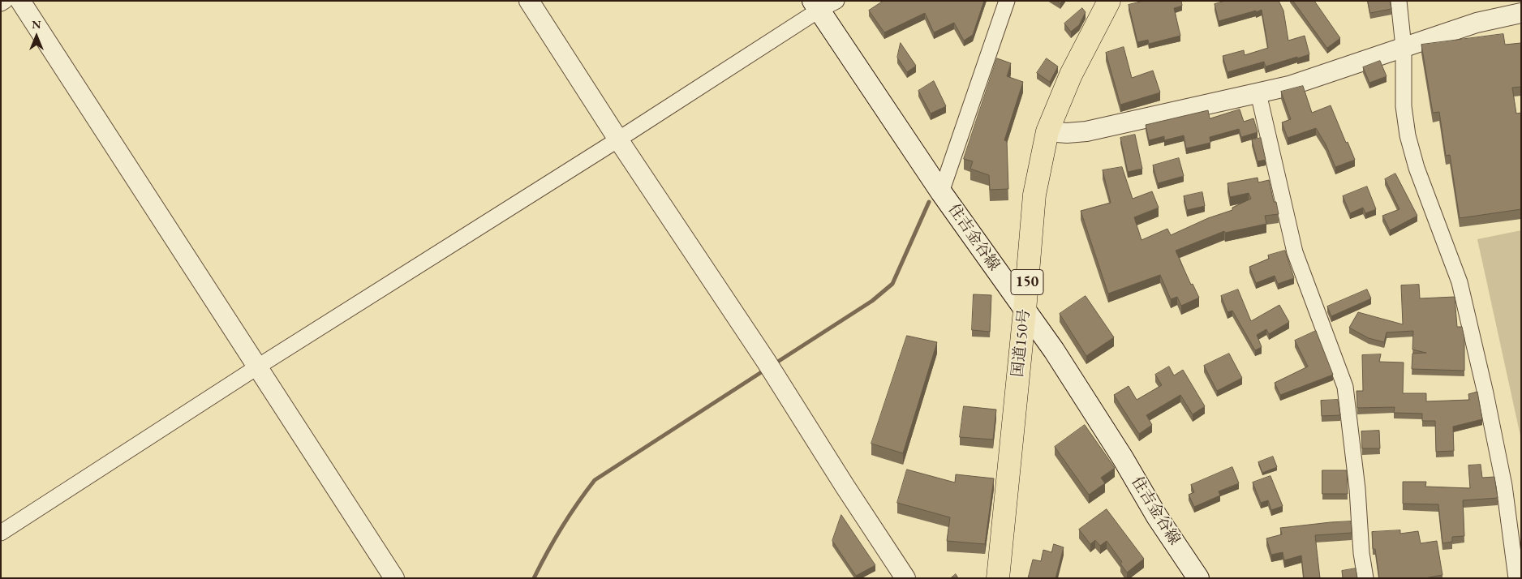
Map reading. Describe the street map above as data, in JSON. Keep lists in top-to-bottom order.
{
  "streets": {
    "highway": ["150", "国道150号"],
    "main road": ["住吉金谷線"]
  },
  "crossings": [
    ["住吉金谷線", "国道150号"]
  ],
  "north": "top"
}
